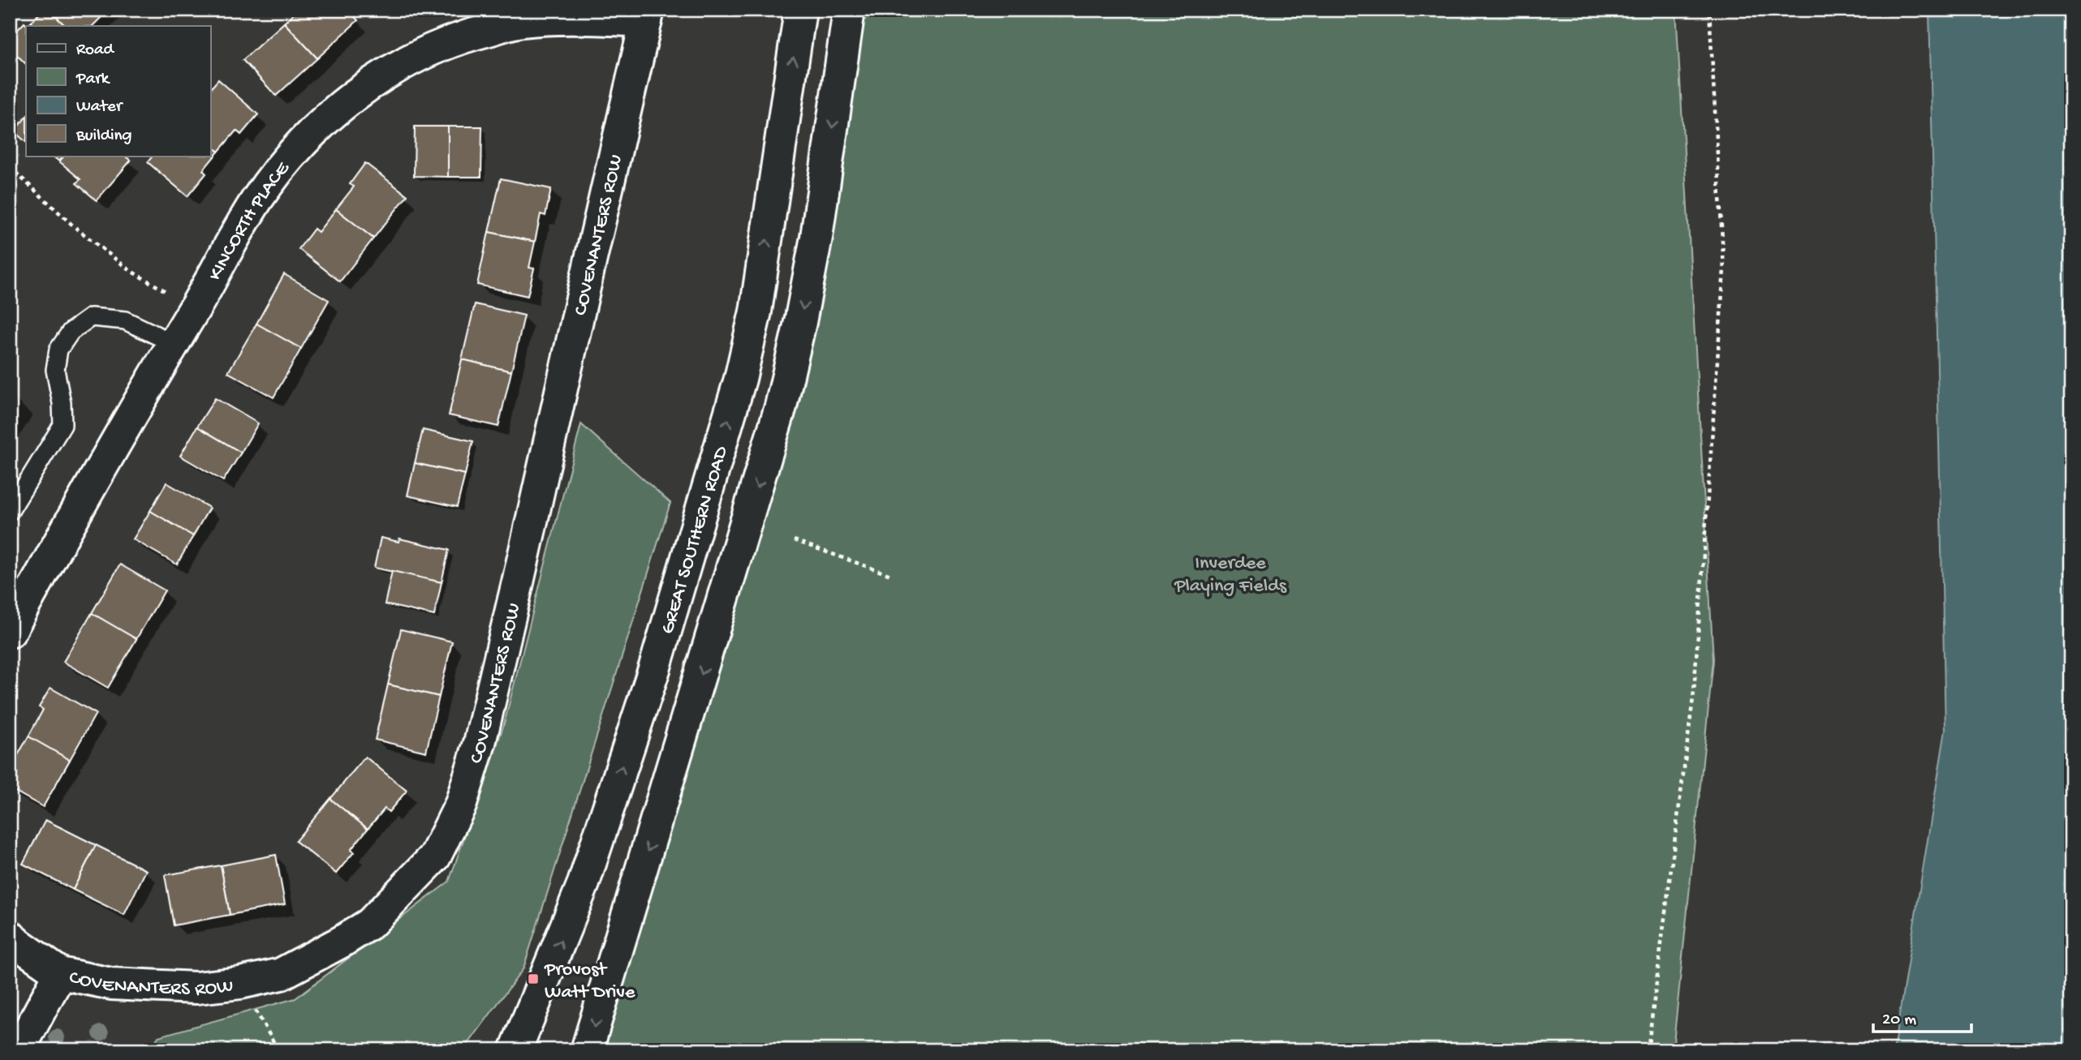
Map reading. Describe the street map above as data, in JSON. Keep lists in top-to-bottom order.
{
  "streets": {
    "street": ["KINCORTH PLACE", "COVENANTERS ROW", "GREAT SOUTHERN ROAD"]
  },
  "crossings": [
    ["KINCORTH PLACE", "COVENANTERS ROW"]
  ],
  "parks": ["Inverdee Playing Fields"],
  "places": {
    "transit": ["Provost Watt Drive"]
  },
  "legend": [
    "Road",
    "Park",
    "Water",
    "Building"
  ],
  "scale_bar": "20 m"
}
